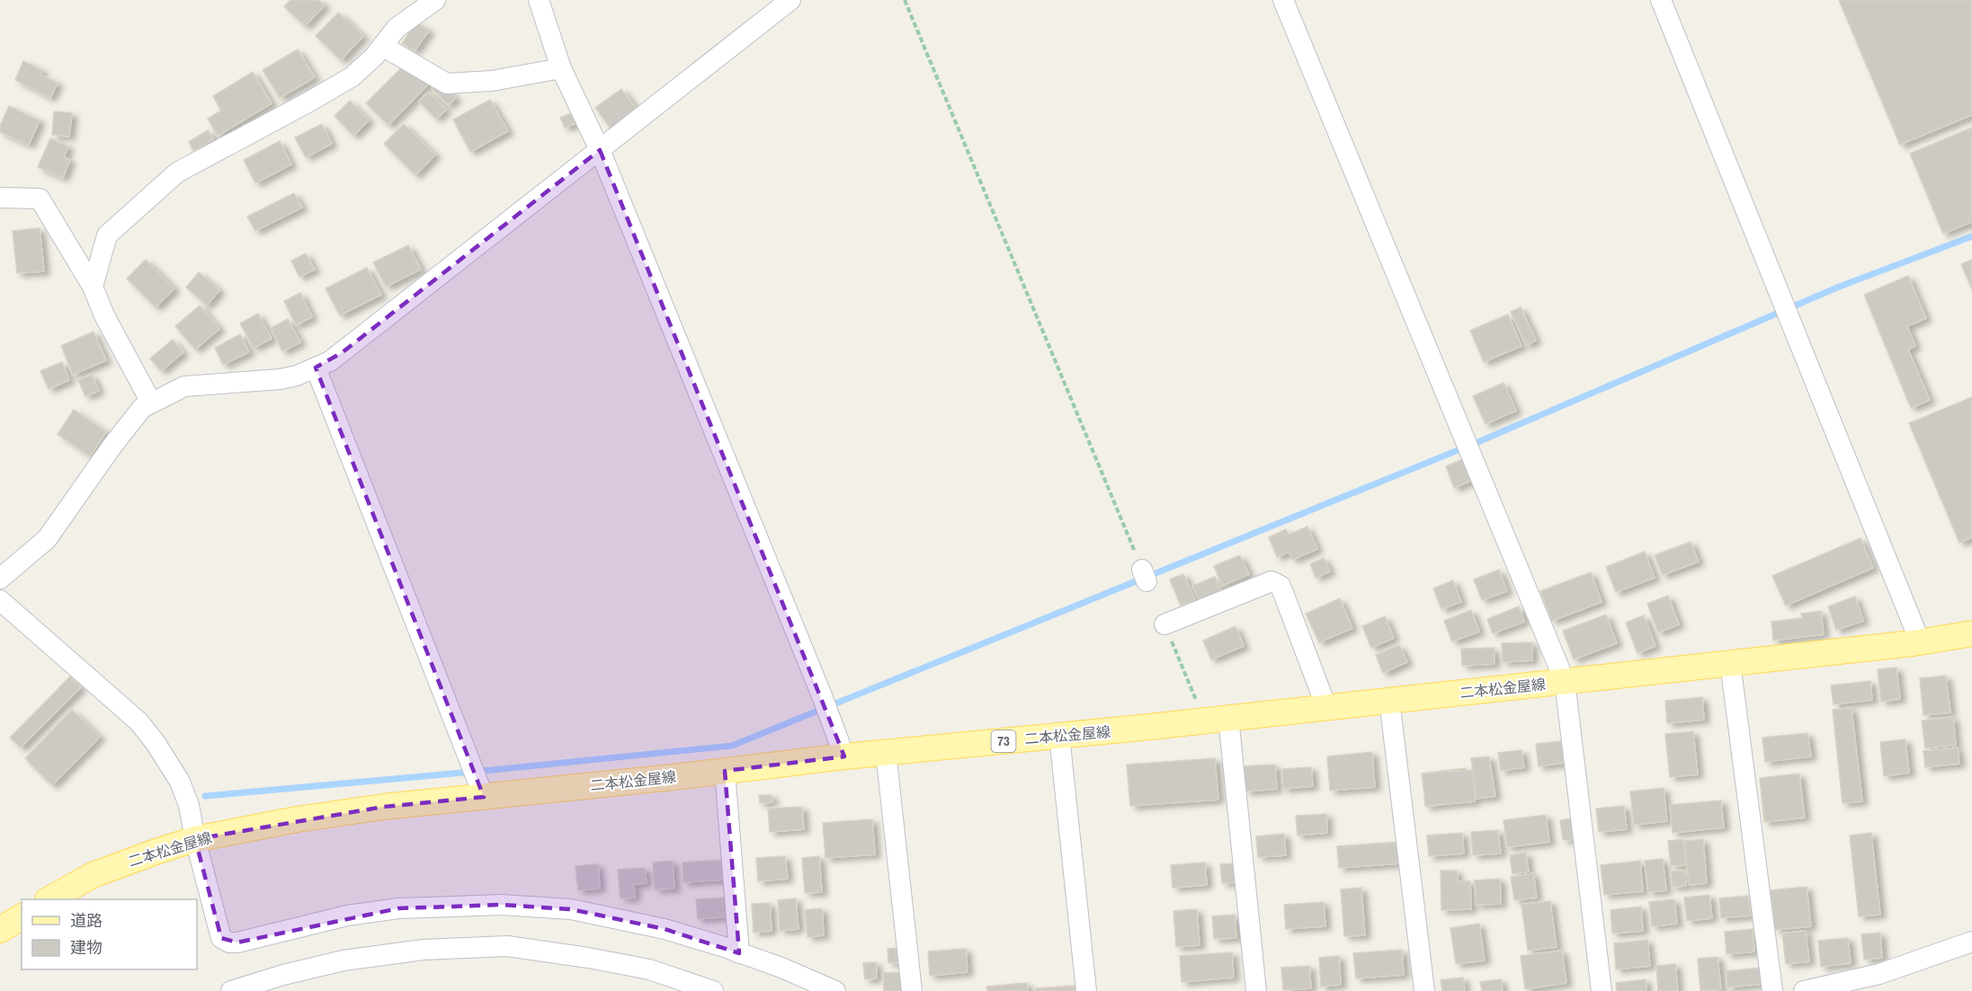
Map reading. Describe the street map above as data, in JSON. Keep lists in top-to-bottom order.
{
  "streets": {
    "main road": ["二本松金屋線", "73"]
  },
  "legend": ["道路", "建物"]
}
